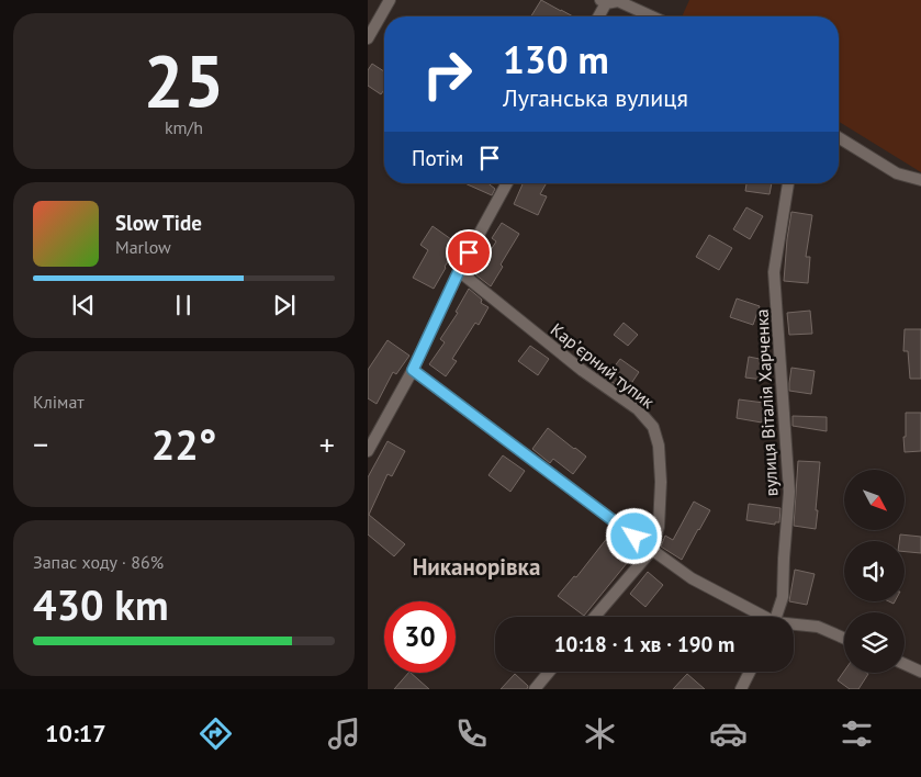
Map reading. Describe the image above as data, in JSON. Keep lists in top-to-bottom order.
{
  "streets": {
    "street": ["Карʼєрний тупик", "вулиця Віталія Харченка"]
  },
  "districts": ["Никанорівка"],
  "north": "bottom right",
  "page": {
    "tile": [
      ["25", "km/h"],
      "Клімат",
      ["Запас ходу · 86%", "430 km"]
    ],
    "turn": ["130 m", "Луганська вулиця"],
    "then": "Потім",
    "song": ["Slow Tide", "Marlow"],
    "heat": ["−", "22°", "+"],
    "limit": "30",
    "trip": "10:18 · 1 хв · 190 m",
    "tabs": "10:17"
  }
}
